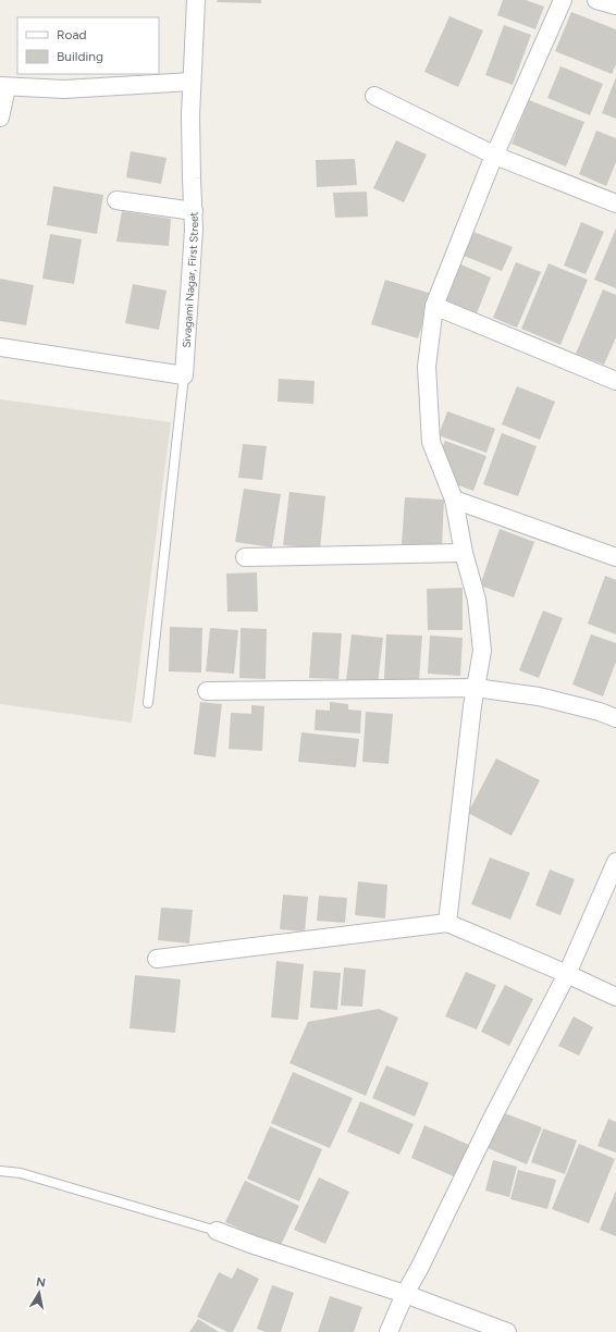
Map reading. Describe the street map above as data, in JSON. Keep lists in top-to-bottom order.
{
  "streets": {
    "street": ["Sivagami Nagar, First Street"]
  },
  "legend": ["Road", "Building"],
  "north": "top"
}
